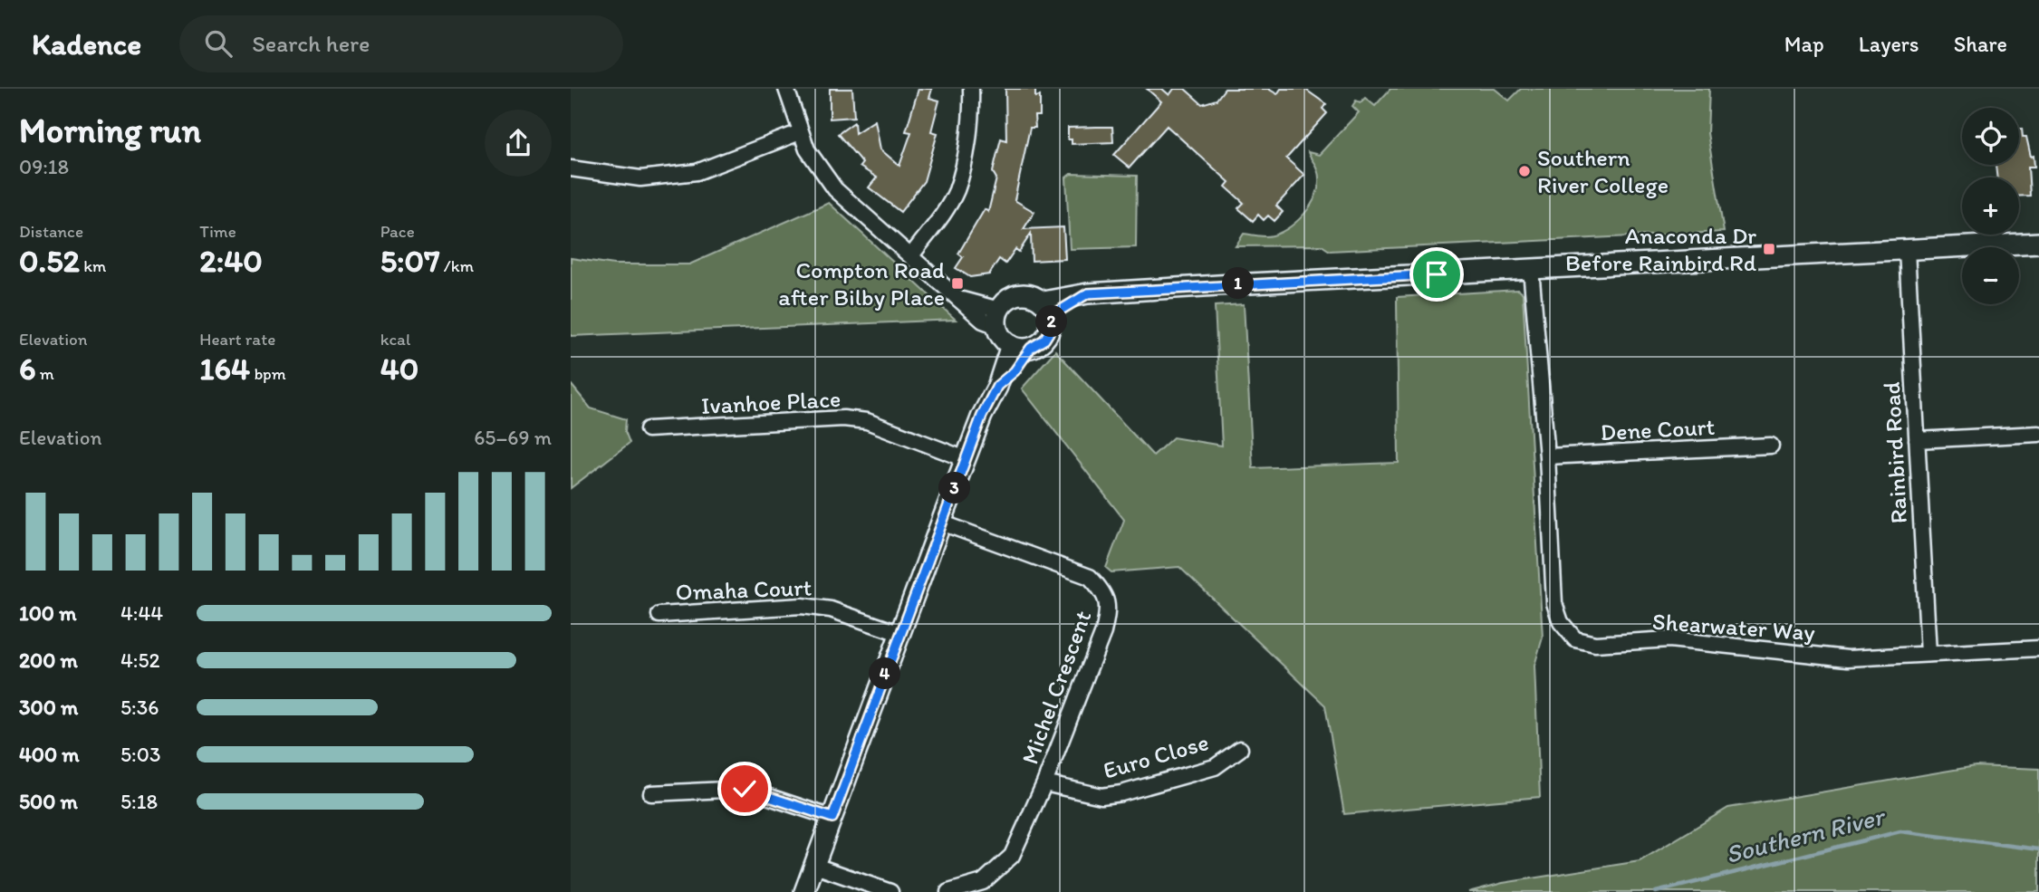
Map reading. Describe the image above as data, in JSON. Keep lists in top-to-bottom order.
{
  "streets": {
    "street": [
      "Ivanhoe Place",
      "Dene Court",
      "Rainbird Road",
      "Omaha Court",
      "Shearwater Way",
      "Michel Crescent",
      "Euro Close"
    ]
  },
  "crossings": [
    ["Dene Court", "Shearwater Way"],
    ["Rainbird Road", "Shearwater Way"],
    ["Michel Crescent", "Euro Close"]
  ],
  "water": ["Southern River"],
  "places": {
    "other": ["Southern River College"],
    "transit": ["Anaconda Dr Before Rainbird Rd", "Compton Road after Bilby Place"]
  },
  "page": {
    "header": "Kadence",
    "search": "Search here",
    "nav": ["Map", "Layers", "Share"],
    "heading": ["Morning run", "09:18"],
    "map_buttons": ["+", "−"],
    "stats": [
      ["Distance", "0.52 km"],
      ["Time", "2:40"],
      ["Pace", "5:07 /km"],
      ["Elevation", "6 m"],
      ["Heart rate", "164 bpm"],
      ["kcal", "40"]
    ],
    "pins": [
      "1",
      "2",
      "3",
      "4"
    ],
    "chart": ["Elevation", "65–69 m"],
    "list": [
      {
        "name": "100 m",
        "note": "4:44"
      },
      {
        "name": "200 m",
        "note": "4:52"
      },
      {
        "name": "300 m",
        "note": "5:36"
      },
      {
        "name": "400 m",
        "note": "5:03"
      },
      {
        "name": "500 m",
        "note": "5:18"
      }
    ]
  }
}
